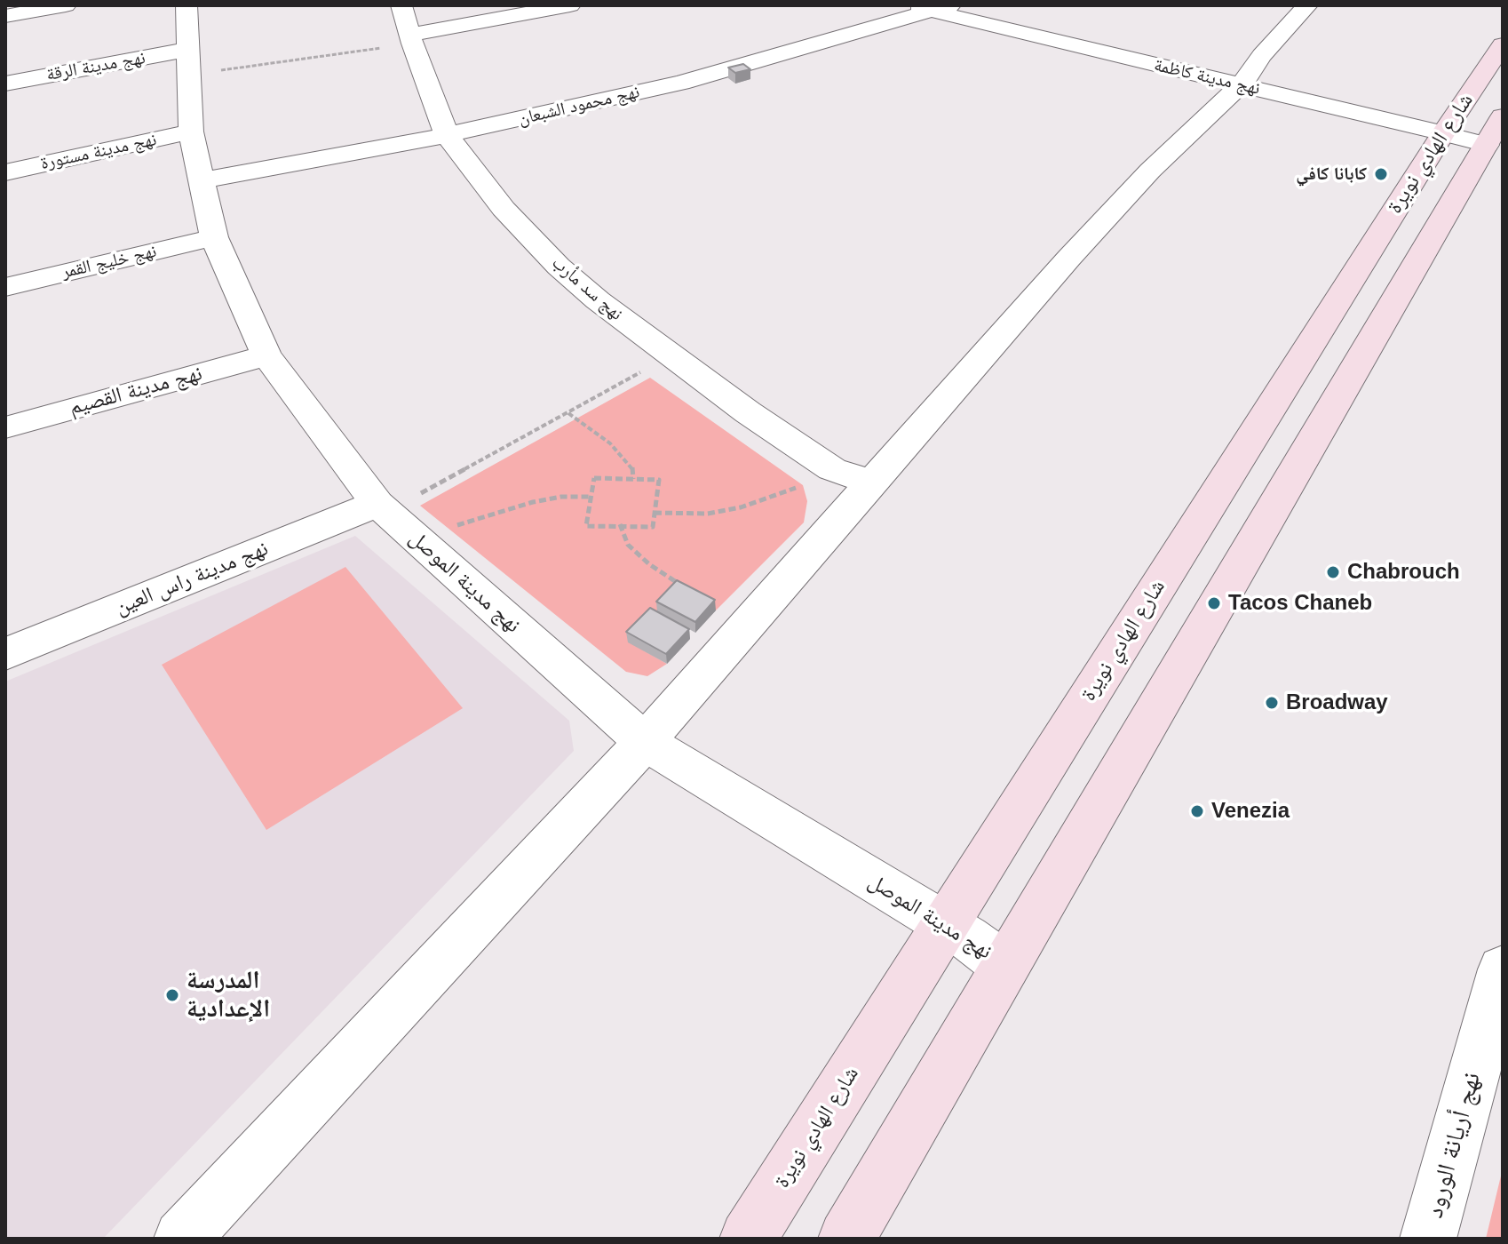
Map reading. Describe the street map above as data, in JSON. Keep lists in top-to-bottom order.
{
  "streets": {
    "main road": ["شارع الهادي نويرة"],
    "street": [
      "نهج مدينة الرقة",
      "نهج مدينة كاظمة",
      "نهج محمود الشبعان",
      "نهج مدينة مستورة",
      "نهج خليج القمر",
      "نهج سد مأرب",
      "نهج مدينة القصيم",
      "نهج مدينة راس العين",
      "نهج مدينة الموصل",
      "نهج أريانة الورود"
    ]
  },
  "crossings": [
    ["نهج مدينة الرقة", "نهج مدينة الموصل"],
    ["نهج مدينة كاظمة", "نهج محمود الشبعان"],
    ["نهج مدينة كاظمة", "شارع الهادي نويرة"],
    ["نهج محمود الشبعان", "نهج سد مأرب"],
    ["نهج محمود الشبعان", "نهج مدينة الموصل"],
    ["نهج مدينة مستورة", "نهج مدينة الموصل"],
    ["شارع الهادي نويرة", "نهج مدينة الموصل"],
    ["نهج خليج القمر", "نهج مدينة الموصل"],
    ["نهج مدينة القصيم", "نهج مدينة الموصل"],
    ["نهج مدينة راس العين", "نهج مدينة الموصل"]
  ],
  "places": [
    "كابانا كافي",
    "Chabrouch",
    "Tacos Chaneb",
    "Broadway",
    "Venezia",
    "المدرسة الإعدادية"
  ]
}
